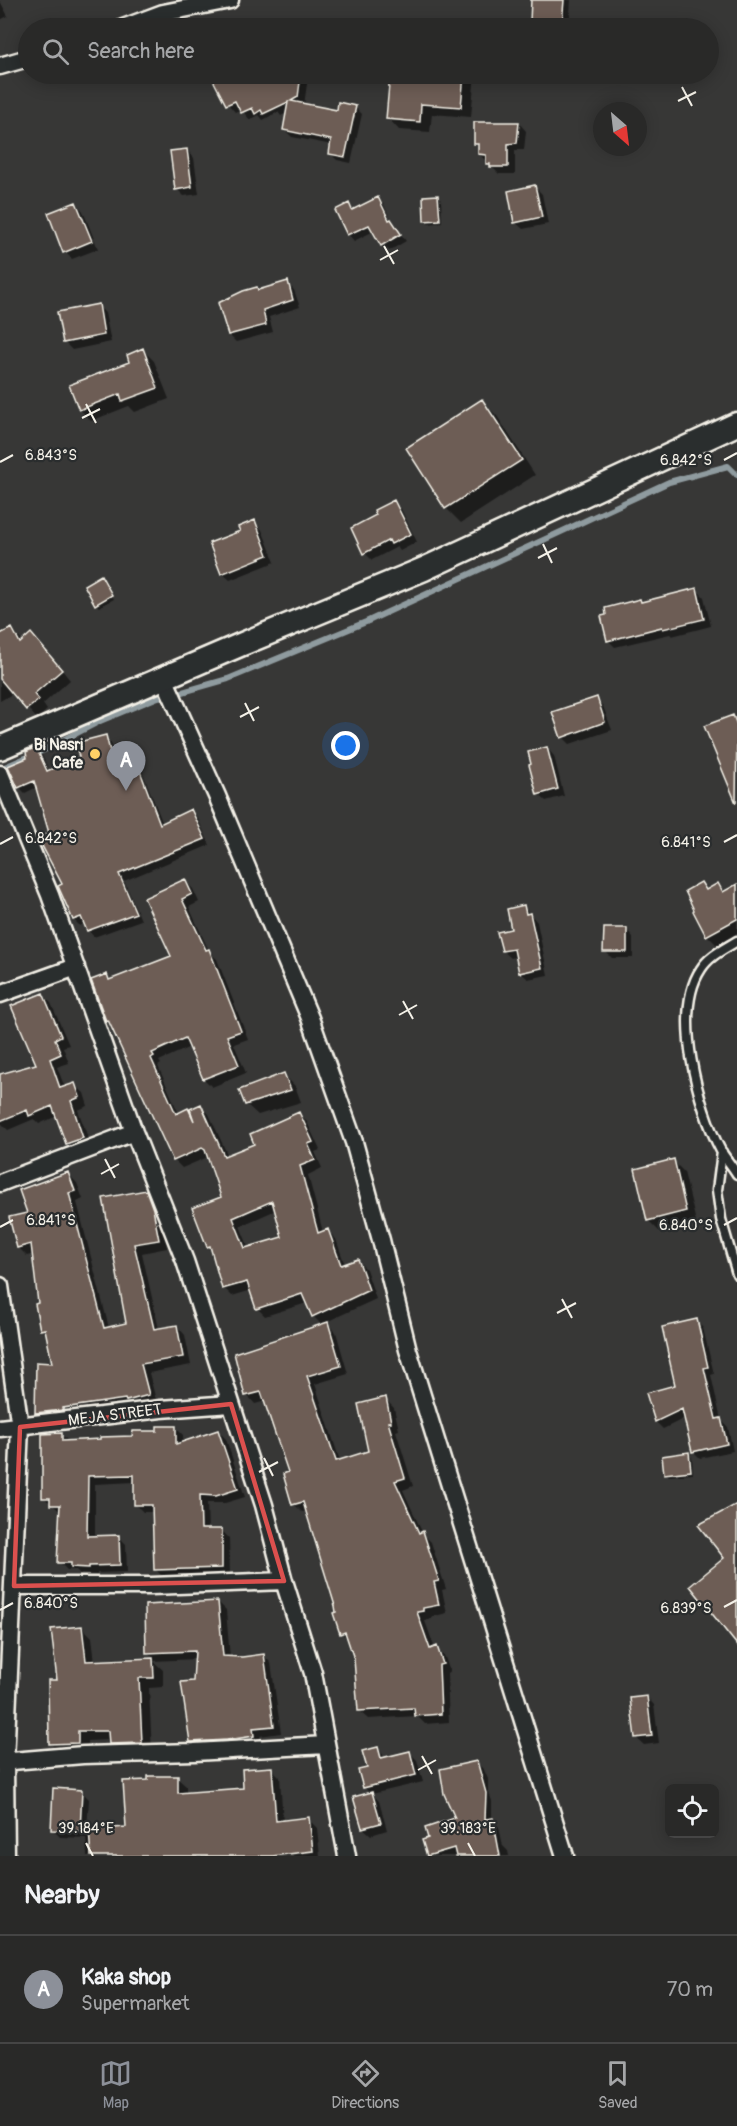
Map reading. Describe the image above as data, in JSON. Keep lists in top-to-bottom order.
{
  "streets": {
    "street": ["MEJA STREET"]
  },
  "places": ["Bi Nasri Cafe"],
  "north": "bottom right",
  "page": {
    "search": "Search here",
    "pins": "A",
    "heading": "Nearby",
    "list": [
      {
        "mark": "A",
        "name": "Kaka shop",
        "note": "Supermarket",
        "value": "70 m"
      }
    ],
    "nav": ["Map", "Directions", "Saved"]
  },
  "coordinates": [
    "6.843°S",
    "6.842°S",
    "6.841°S",
    "6.840°S",
    "6.839°S",
    "39.184°E",
    "39.183°E"
  ]
}
